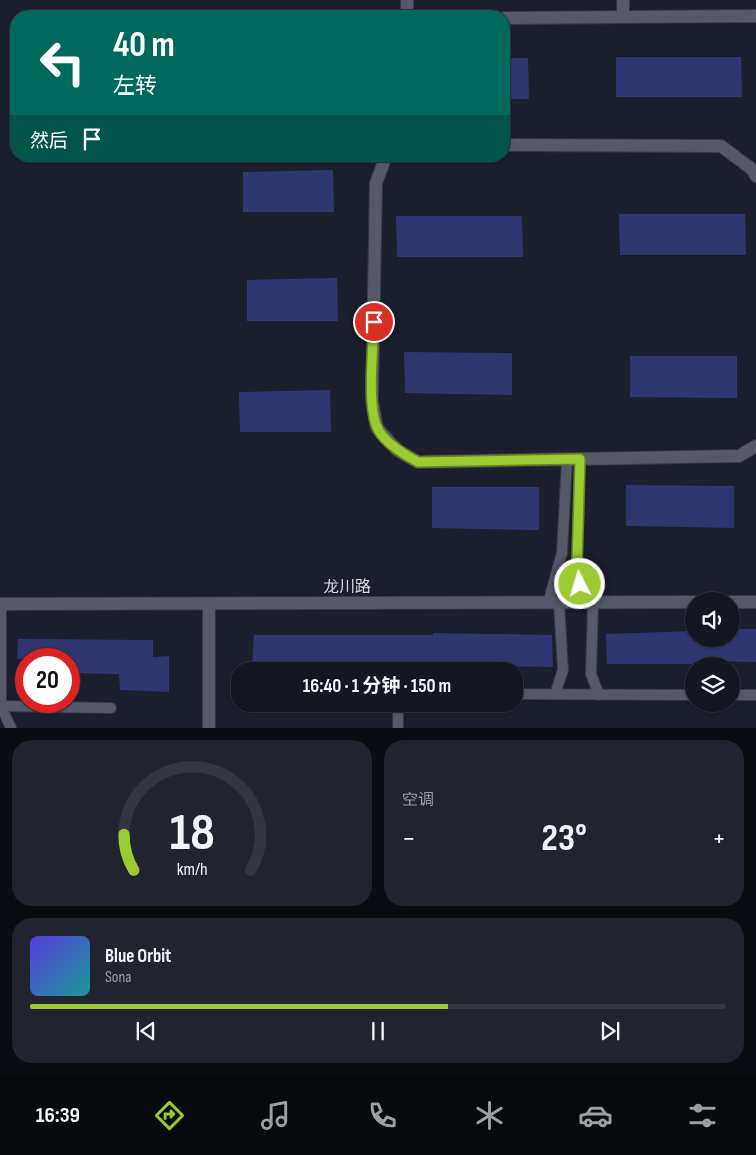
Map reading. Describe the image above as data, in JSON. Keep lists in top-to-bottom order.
{
  "streets": {
    "street": ["龙川路"]
  },
  "page": {
    "turn": ["40 m", "左转"],
    "then": "然后",
    "limit": "20",
    "trip": "16:40 · 1 分钟 · 150 m",
    "tile": "空调",
    "heat": ["−", "23°", "+"],
    "song": ["Blue Orbit", "Sona"],
    "tabs": "16:39",
    "gauge": ["18", "km/h"]
  }
}
